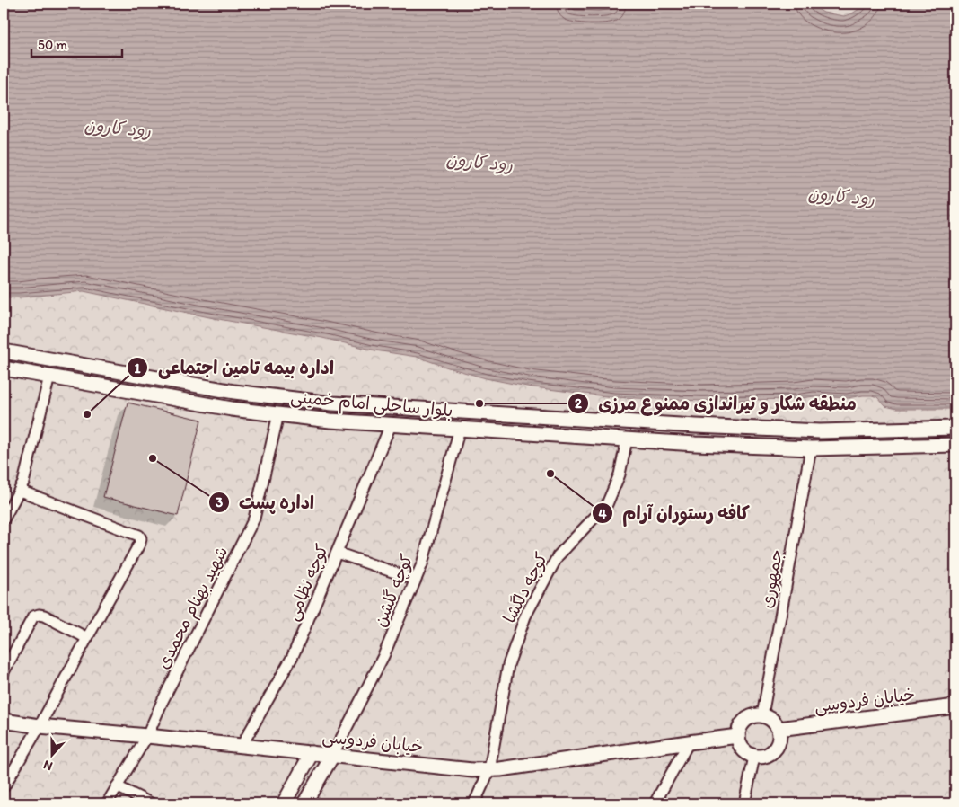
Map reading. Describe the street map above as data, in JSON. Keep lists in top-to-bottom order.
{
  "streets": {
    "main road": ["بلوار ساحلی امام خمینی", "خیابان فردوسی"],
    "street": [
      "جمهوری",
      "کوچه نظامی",
      "کوچه دلگشا",
      "کوچه گلشن",
      "شهید بهنام محمدی"
    ]
  },
  "crossings": [
    ["بلوار ساحلی امام خمینی", "جمهوری"],
    ["بلوار ساحلی امام خمینی", "کوچه نظامی"],
    ["بلوار ساحلی امام خمینی", "کوچه دلگشا"],
    ["بلوار ساحلی امام خمینی", "کوچه گلشن"],
    ["بلوار ساحلی امام خمینی", "شهید بهنام محمدی"],
    ["جمهوری", "خیابان فردوسی"],
    ["کوچه نظامی", "خیابان فردوسی"],
    ["کوچه دلگشا", "خیابان فردوسی"],
    ["کوچه گلشن", "خیابان فردوسی"],
    ["شهید بهنام محمدی", "خیابان فردوسی"]
  ],
  "water": ["رود کارون"],
  "places": [
    "منطقه شکار و تیراندازی ممنوع مرزی",
    "اداره بیمه تامین اجتماعی",
    "اداره پست",
    "کافه رستوران آرام"
  ],
  "scale_bar": "50 m",
  "north": "bottom"
}
